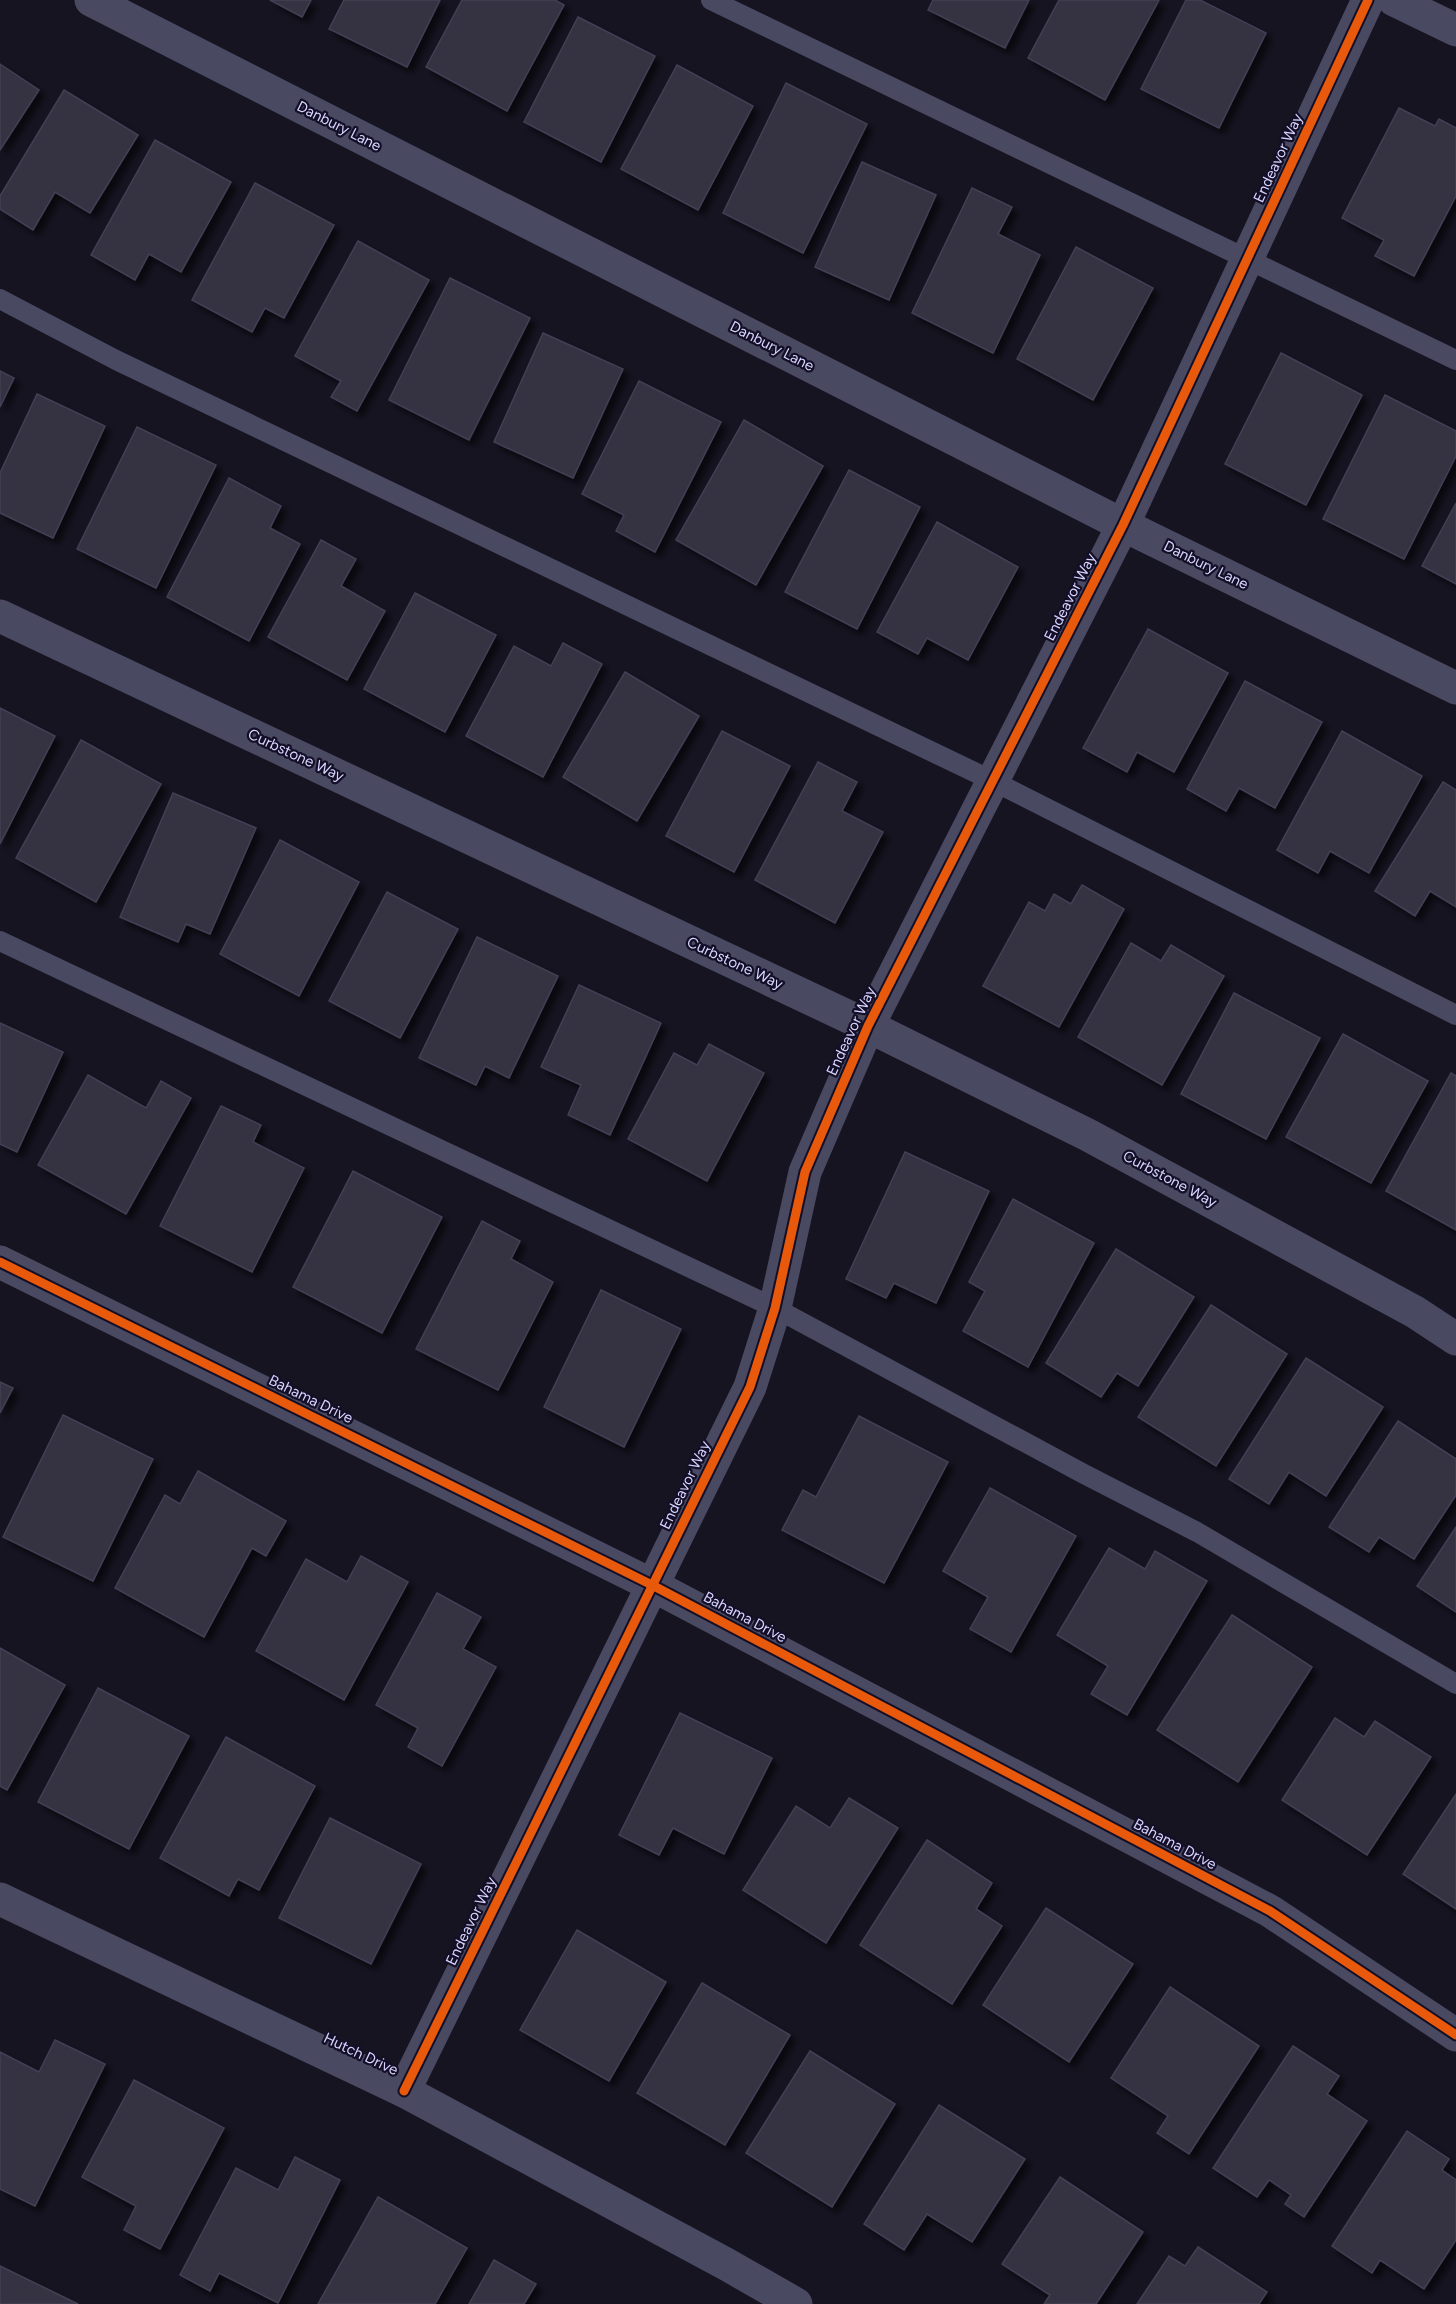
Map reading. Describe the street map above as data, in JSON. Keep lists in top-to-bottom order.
{
  "streets": {
    "street": [
      "Danbury Lane",
      "Endeavor Way",
      "Curbstone Way",
      "Bahama Drive",
      "Hutch Drive"
    ]
  },
  "crossings": [
    ["Danbury Lane", "Endeavor Way"],
    ["Endeavor Way", "Curbstone Way"],
    ["Endeavor Way", "Bahama Drive"],
    ["Endeavor Way", "Hutch Drive"]
  ]
}
